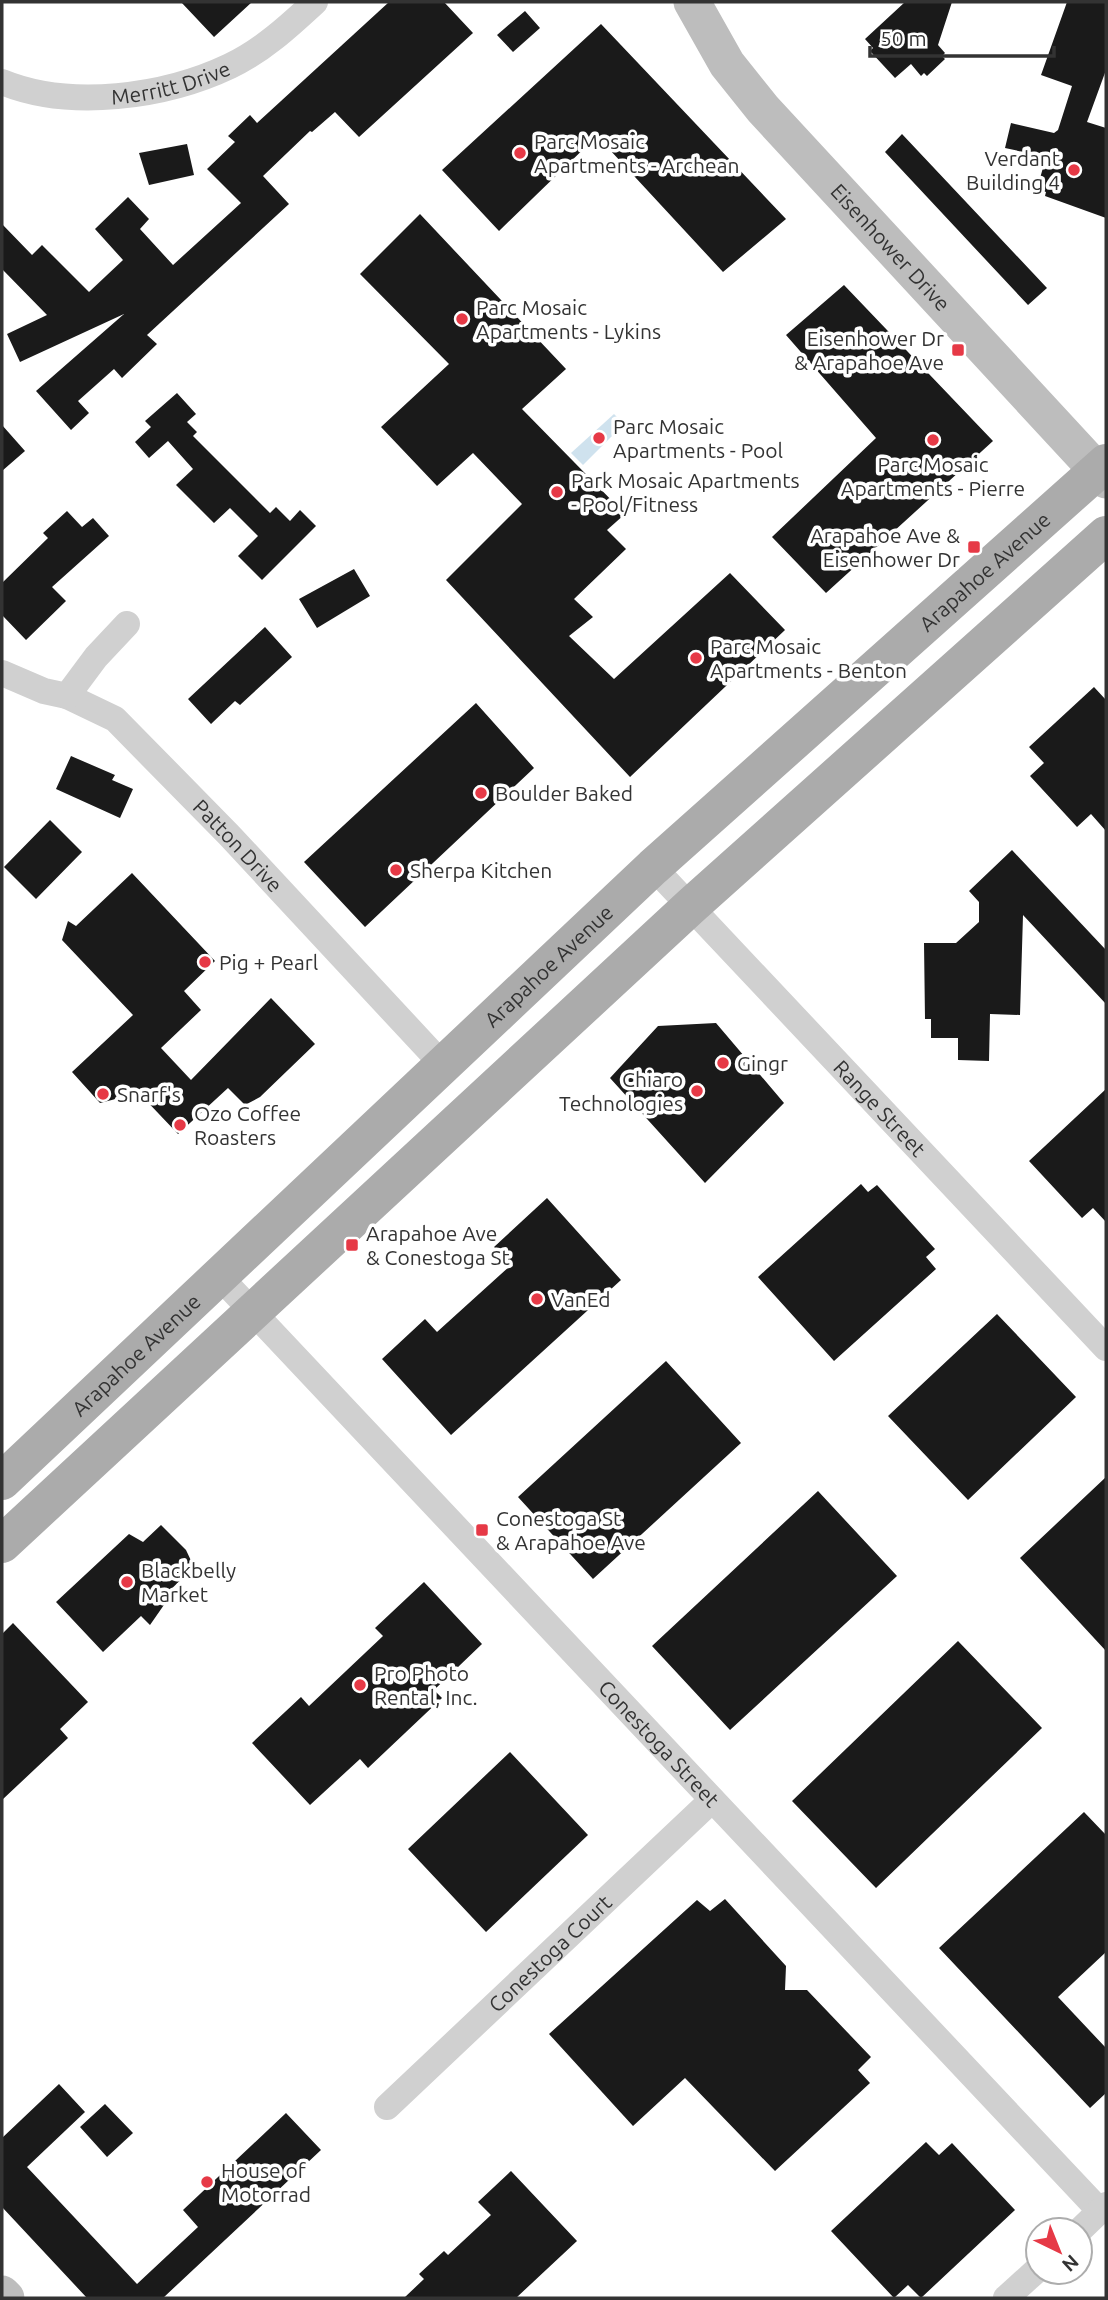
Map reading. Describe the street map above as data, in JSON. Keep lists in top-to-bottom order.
{
  "streets": {
    "main road": ["Arapahoe Avenue"],
    "street": [
      "Merritt Drive",
      "Eisenhower Drive",
      "Patton Drive",
      "Range Street",
      "Conestoga Street",
      "Conestoga Court"
    ]
  },
  "crossings": [
    ["Eisenhower Drive", "Arapahoe Avenue"],
    ["Arapahoe Avenue", "Patton Drive"],
    ["Arapahoe Avenue", "Range Street"],
    ["Arapahoe Avenue", "Conestoga Street"],
    ["Conestoga Street", "Conestoga Court"]
  ],
  "places": {
    "other": [
      "Parc Mosaic Apartments - Archean",
      "Verdant Building 4",
      "Parc Mosaic Apartments - Lykins",
      "Parc Mosaic Apartments - Pool",
      "Parc Mosaic Apartments - Pierre",
      "Park Mosaic Apartments - Pool/Fitness",
      "Parc Mosaic Apartments - Benton",
      "Boulder Baked",
      "Sherpa Kitchen",
      "Pig + Pearl",
      "Gingr",
      "Chiaro Technologies",
      "Snarf's",
      "Ozo Coffee Roasters",
      "VanEd",
      "Blackbelly Market",
      "Pro Photo Rental, Inc.",
      "House of Motorrad"
    ],
    "transit": [
      "Eisenhower Dr & Arapahoe Ave",
      "Arapahoe Ave & Eisenhower Dr",
      "Arapahoe Ave & Conestoga St",
      "Conestoga St & Arapahoe Ave"
    ]
  },
  "scale_bar": "50 m",
  "north": "bottom right"
}
